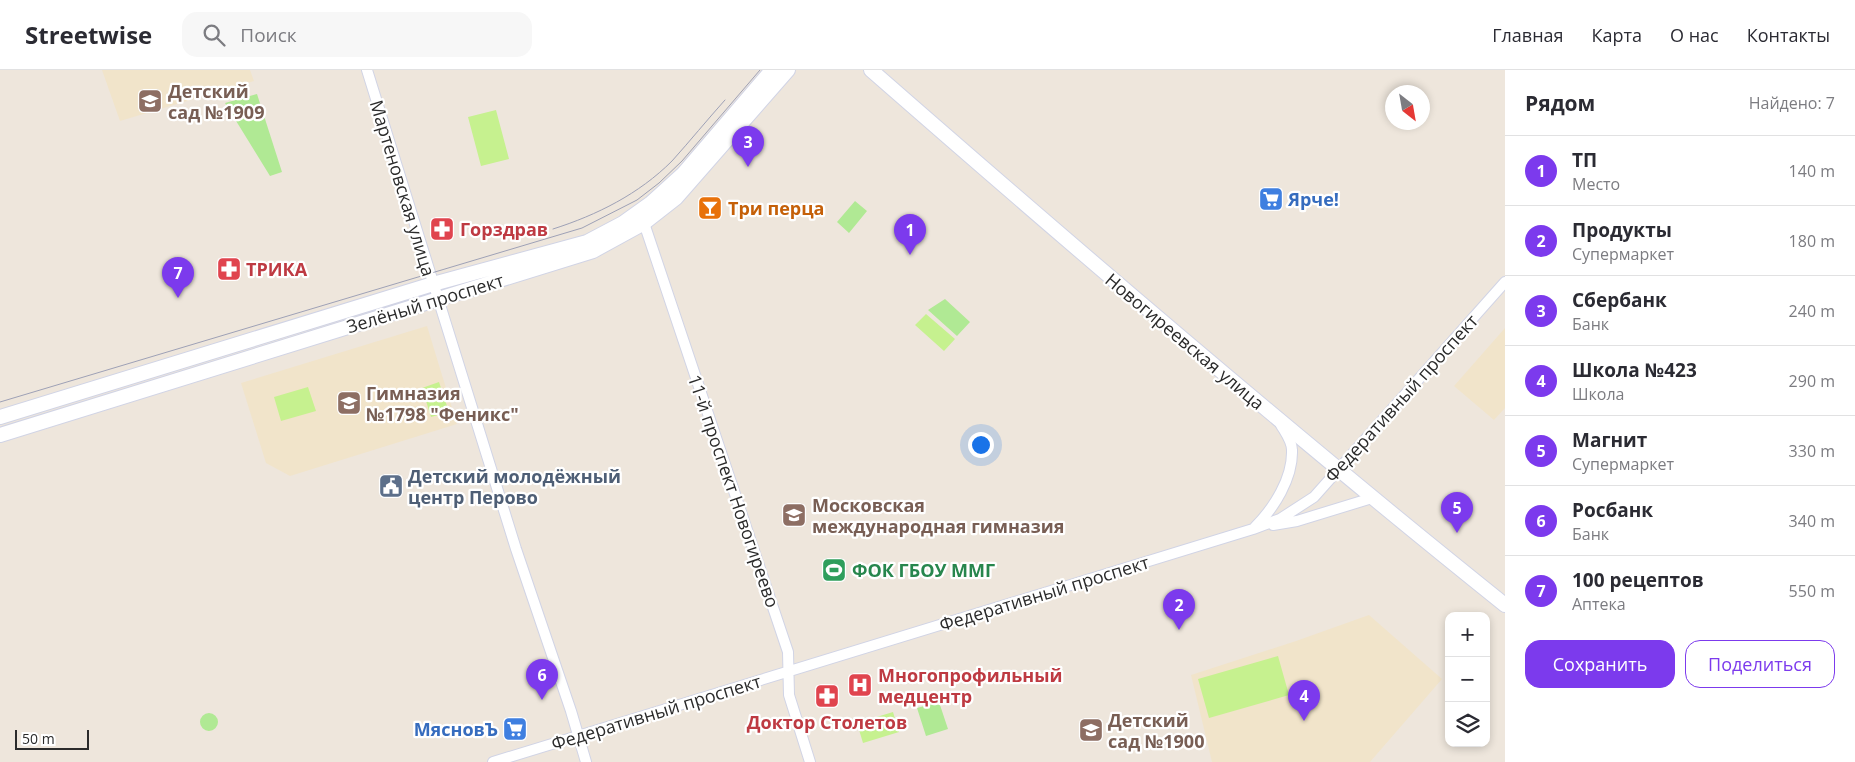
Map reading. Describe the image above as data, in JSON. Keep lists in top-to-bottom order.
{
  "streets": {
    "main road": ["Зелёный проспект", "Новогиреевская улица"],
    "street": ["Мартеновская улица", "Федеративный проспект", "11-й проспект Новогиреево"]
  },
  "crossings": [
    ["Мартеновская улица", "Зелёный проспект"],
    ["Мартеновская улица", "Федеративный проспект"],
    ["Зелёный проспект", "11-й проспект Новогиреево"],
    ["Новогиреевская улица", "Федеративный проспект"],
    ["Федеративный проспект", "11-й проспект Новогиреево"]
  ],
  "places": {
    "school or university": [
      "Детский сад №1909",
      "Гимназия №1798 \"Феникс\"",
      "Московская международная гимназия",
      "Детский сад №1900"
    ],
    "supermarket": ["Ярче!", "МясновЪ"],
    "bar": ["Три перца"],
    "pharmacy": ["Горздрав", "ТРИКА", "Доктор Столетов"],
    "public building": ["Детский молодёжный центр Перово"],
    "sports": ["ФОК ГБОУ ММГ"],
    "hospital": ["Многопрофильный медцентр"]
  },
  "scale_bar": "50 m",
  "north": "bottom right",
  "page": {
    "header": "Streetwise",
    "search": "Поиск",
    "nav": [
      "Главная",
      "Карта",
      "О нас",
      "Контакты"
    ],
    "heading": ["Рядом", "Найдено: 7"],
    "pins": [
      "3",
      "1",
      "7",
      "5",
      "2",
      "6",
      "4"
    ],
    "list": [
      {
        "mark": "1",
        "name": "ТП",
        "note": "Место",
        "value": "140 m"
      },
      {
        "mark": "2",
        "name": "Продукты",
        "note": "Супермаркет",
        "value": "180 m"
      },
      {
        "mark": "3",
        "name": "Сбербанк",
        "note": "Банк",
        "value": "240 m"
      },
      {
        "mark": "4",
        "name": "Школа №423",
        "note": "Школа",
        "value": "290 m"
      },
      {
        "mark": "5",
        "name": "Магнит",
        "note": "Супермаркет",
        "value": "330 m"
      },
      {
        "mark": "6",
        "name": "Росбанк",
        "note": "Банк",
        "value": "340 m"
      },
      {
        "mark": "7",
        "name": "100 рецептов",
        "note": "Аптека",
        "value": "550 m"
      }
    ],
    "map_buttons": ["+", "−"],
    "buttons": ["Сохранить", "Поделиться"],
    "scale": "50 m"
  }
}
